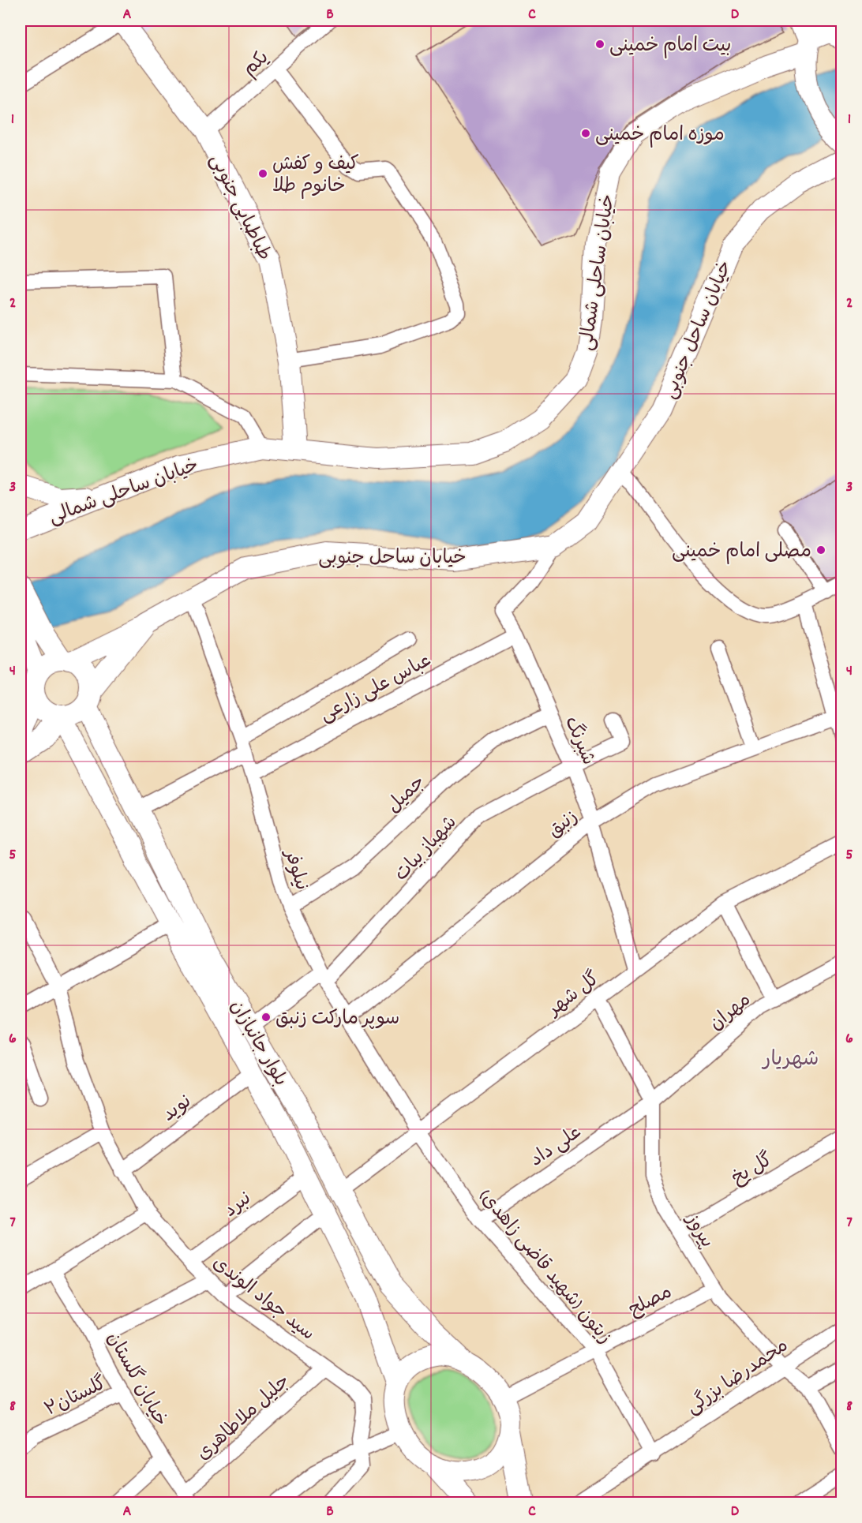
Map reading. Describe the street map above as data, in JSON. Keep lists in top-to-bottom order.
{
  "streets": {
    "main road": [
      "طباطبایی جنوبی",
      "خیابان ساحلی شمالی",
      "خیابان ساحل جنوبی",
      "بلوار جانبازان"
    ],
    "street": [
      "یکم",
      "عباس علی زارعی",
      "شبرنگ",
      "جمیل",
      "زنبق",
      "شهباز بیات",
      "نیلوفر",
      "گل شهر",
      "مهران",
      "نوید",
      "علی داد",
      "گل یخ",
      "نبرد",
      "پیروز",
      "زیتون (شهید قاضی زاهدی)",
      "سید جواد الوندی",
      "مصلح",
      "محمدرضا بزرگی",
      "خیابان گلستان",
      "گلستان۲",
      "جلیل ملاطاهری"
    ]
  },
  "crossings": [
    ["یکم", "طباطبایی جنوبی"],
    ["طباطبایی جنوبی", "خیابان ساحلی شمالی"],
    ["خیابان ساحل جنوبی", "شبرنگ"],
    ["خیابان ساحل جنوبی", "نیلوفر"],
    ["خیابان ساحل جنوبی", "بلوار جانبازان"],
    ["عباس علی زارعی", "شبرنگ"],
    ["عباس علی زارعی", "نیلوفر"],
    ["شبرنگ", "جمیل"],
    ["شبرنگ", "زنبق"],
    ["شبرنگ", "شهباز بیات"],
    ["شبرنگ", "گل شهر"],
    ["جمیل", "نیلوفر"],
    ["زنبق", "نیلوفر"],
    ["شهباز بیات", "نیلوفر"],
    ["شهباز بیات", "بلوار جانبازان"],
    ["نیلوفر", "گل شهر"],
    ["نیلوفر", "زیتون (شهید قاضی زاهدی)"],
    ["گل شهر", "بلوار جانبازان"],
    ["گل شهر", "پیروز"],
    ["گل شهر", "زیتون (شهید قاضی زاهدی)"],
    ["مهران", "علی داد"],
    ["مهران", "پیروز"],
    ["بلوار جانبازان", "نوید"],
    ["بلوار جانبازان", "نبرد"],
    ["بلوار جانبازان", "مصلح"],
    ["نوید", "سید جواد الوندی"],
    ["علی داد", "پیروز"],
    ["علی داد", "زیتون (شهید قاضی زاهدی)"],
    ["گل یخ", "پیروز"],
    ["نبرد", "سید جواد الوندی"],
    ["پیروز", "مصلح"],
    ["پیروز", "محمدرضا بزرگی"],
    ["زیتون (شهید قاضی زاهدی)", "مصلح"],
    ["زیتون (شهید قاضی زاهدی)", "محمدرضا بزرگی"],
    ["سید جواد الوندی", "جلیل ملاطاهری"],
    ["خیابان گلستان", "گلستان۲"],
    ["خیابان گلستان", "جلیل ملاطاهری"]
  ],
  "districts": ["شهریار"],
  "places": [
    "بیت امام خمینی",
    "موزه امام خمینی",
    "کیف و کفش خانوم طلا",
    "مصلی امام خمینی",
    "سوپر مارکت زنبق"
  ],
  "grid": {
    "columns": [
      "A",
      "B",
      "C",
      "D"
    ],
    "rows": [
      "1",
      "2",
      "3",
      "4",
      "5",
      "6",
      "7",
      "8"
    ]
  }
}
